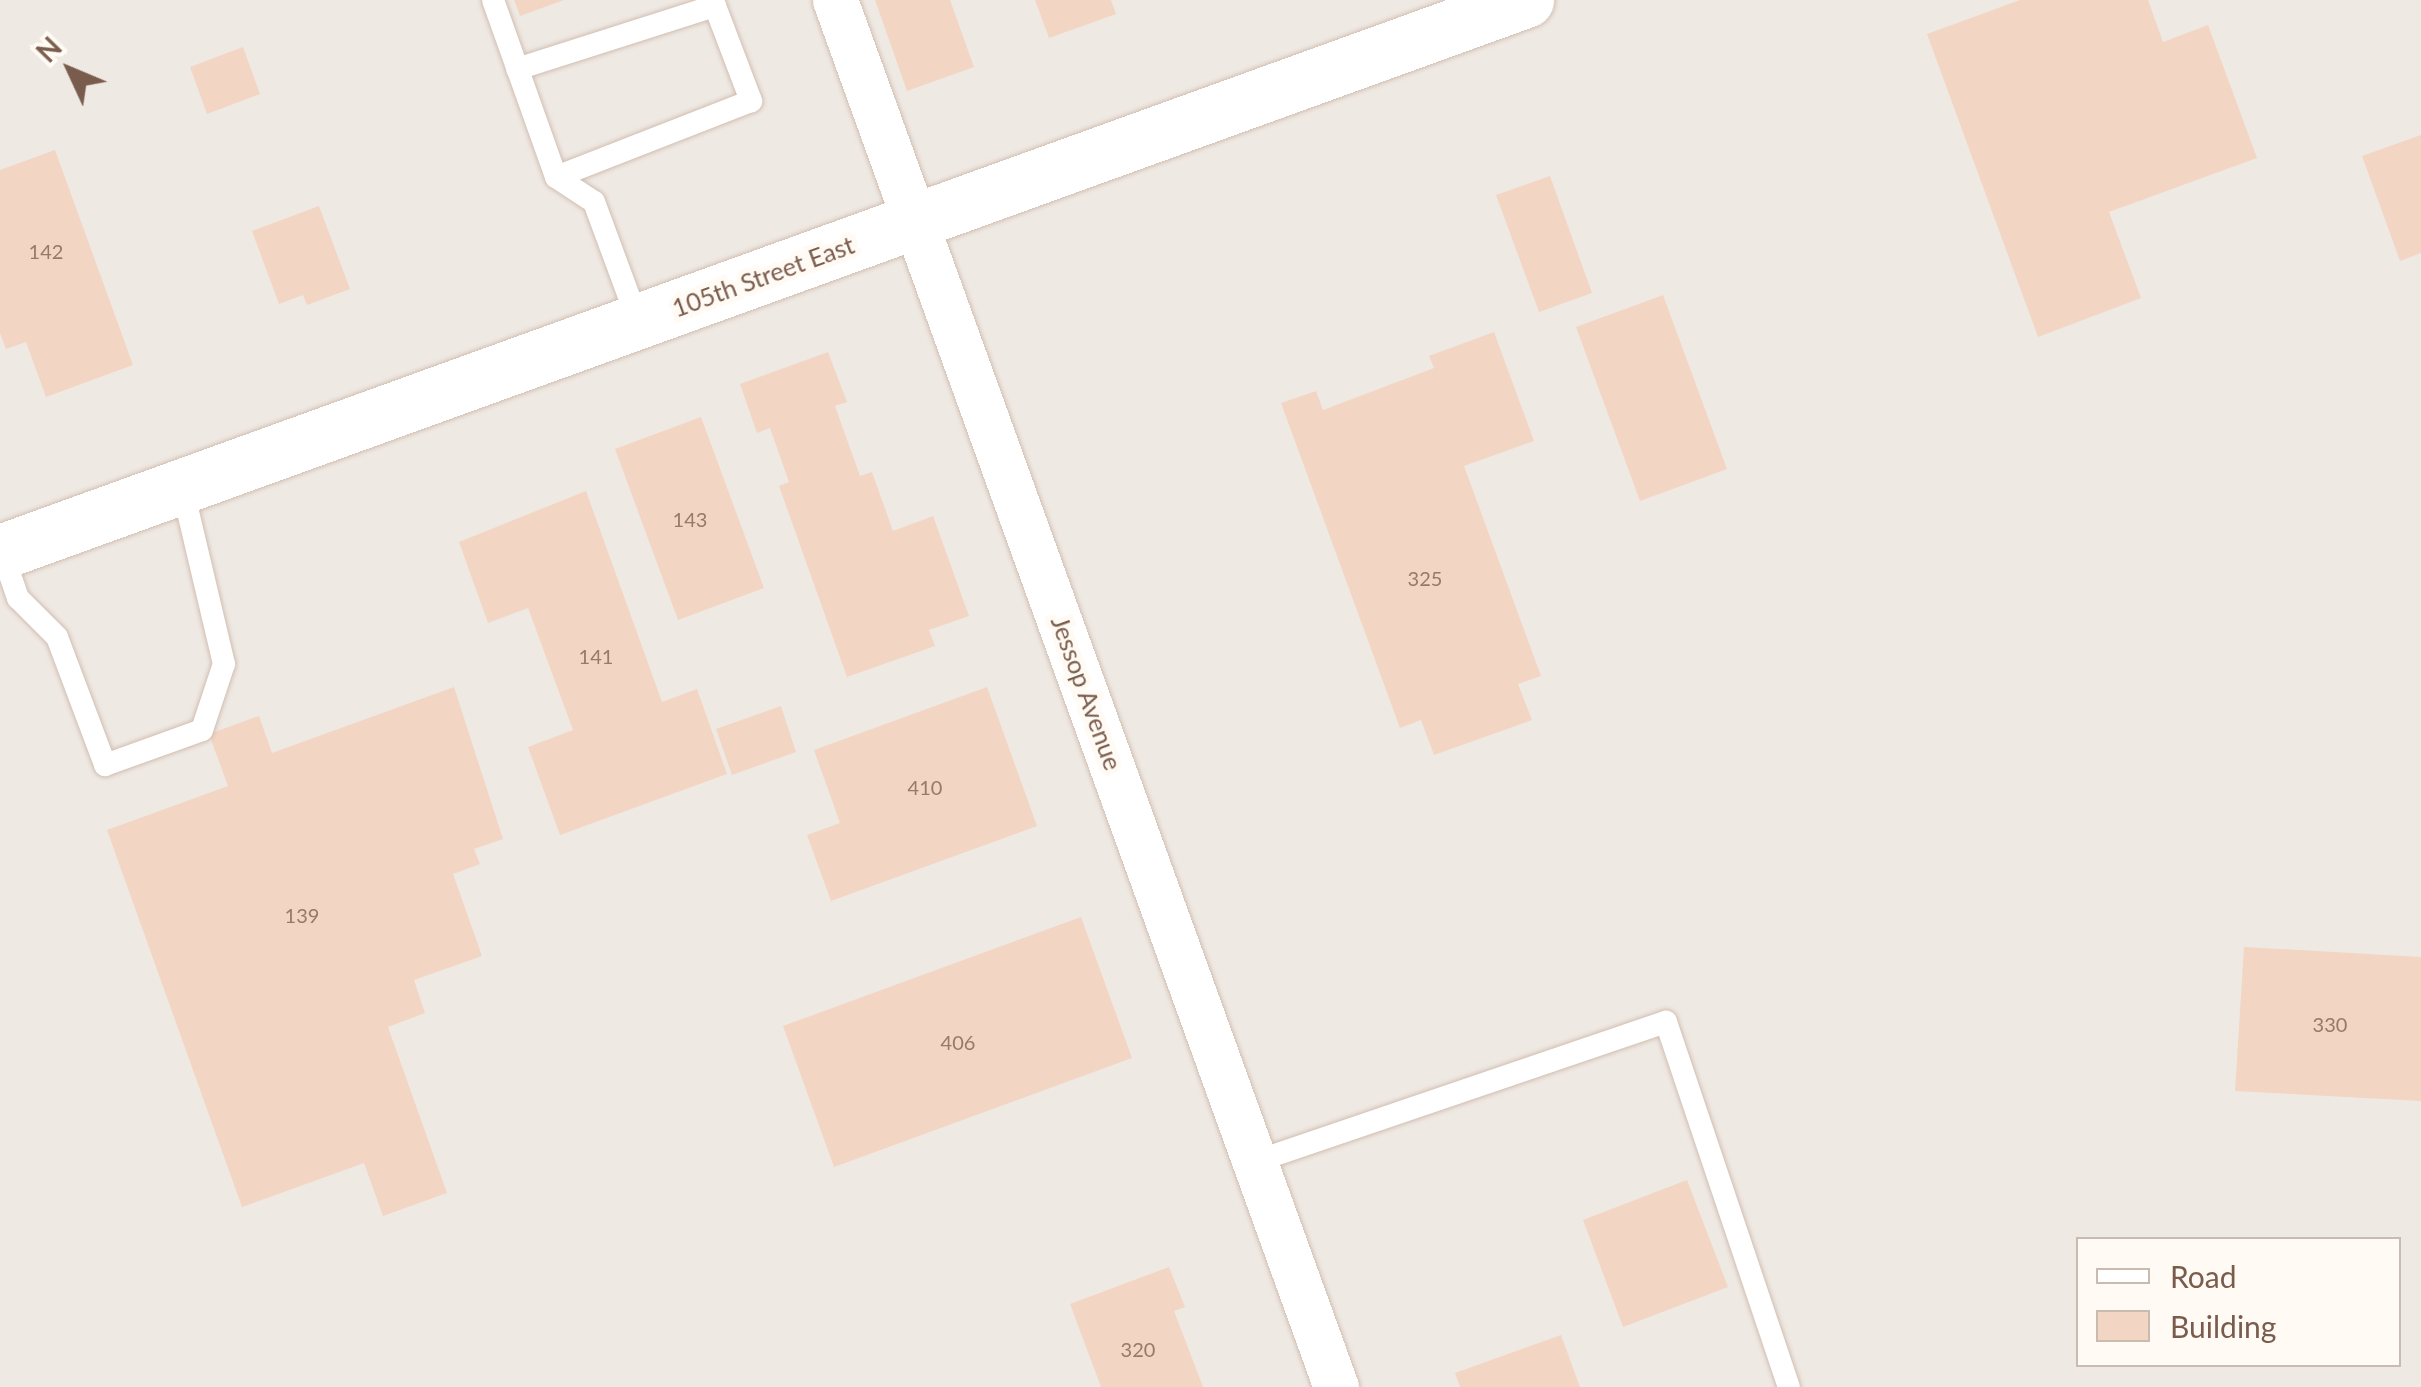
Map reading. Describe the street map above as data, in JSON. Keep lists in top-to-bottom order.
{
  "streets": {
    "street": ["105th Street East", "Jessop Avenue"]
  },
  "crossings": [
    ["105th Street East", "Jessop Avenue"]
  ],
  "house_numbers": [
    "142",
    "143",
    "325",
    "141",
    "410",
    "139",
    "330",
    "406",
    "320"
  ],
  "legend": ["Road", "Building"],
  "north": "top left"
}
